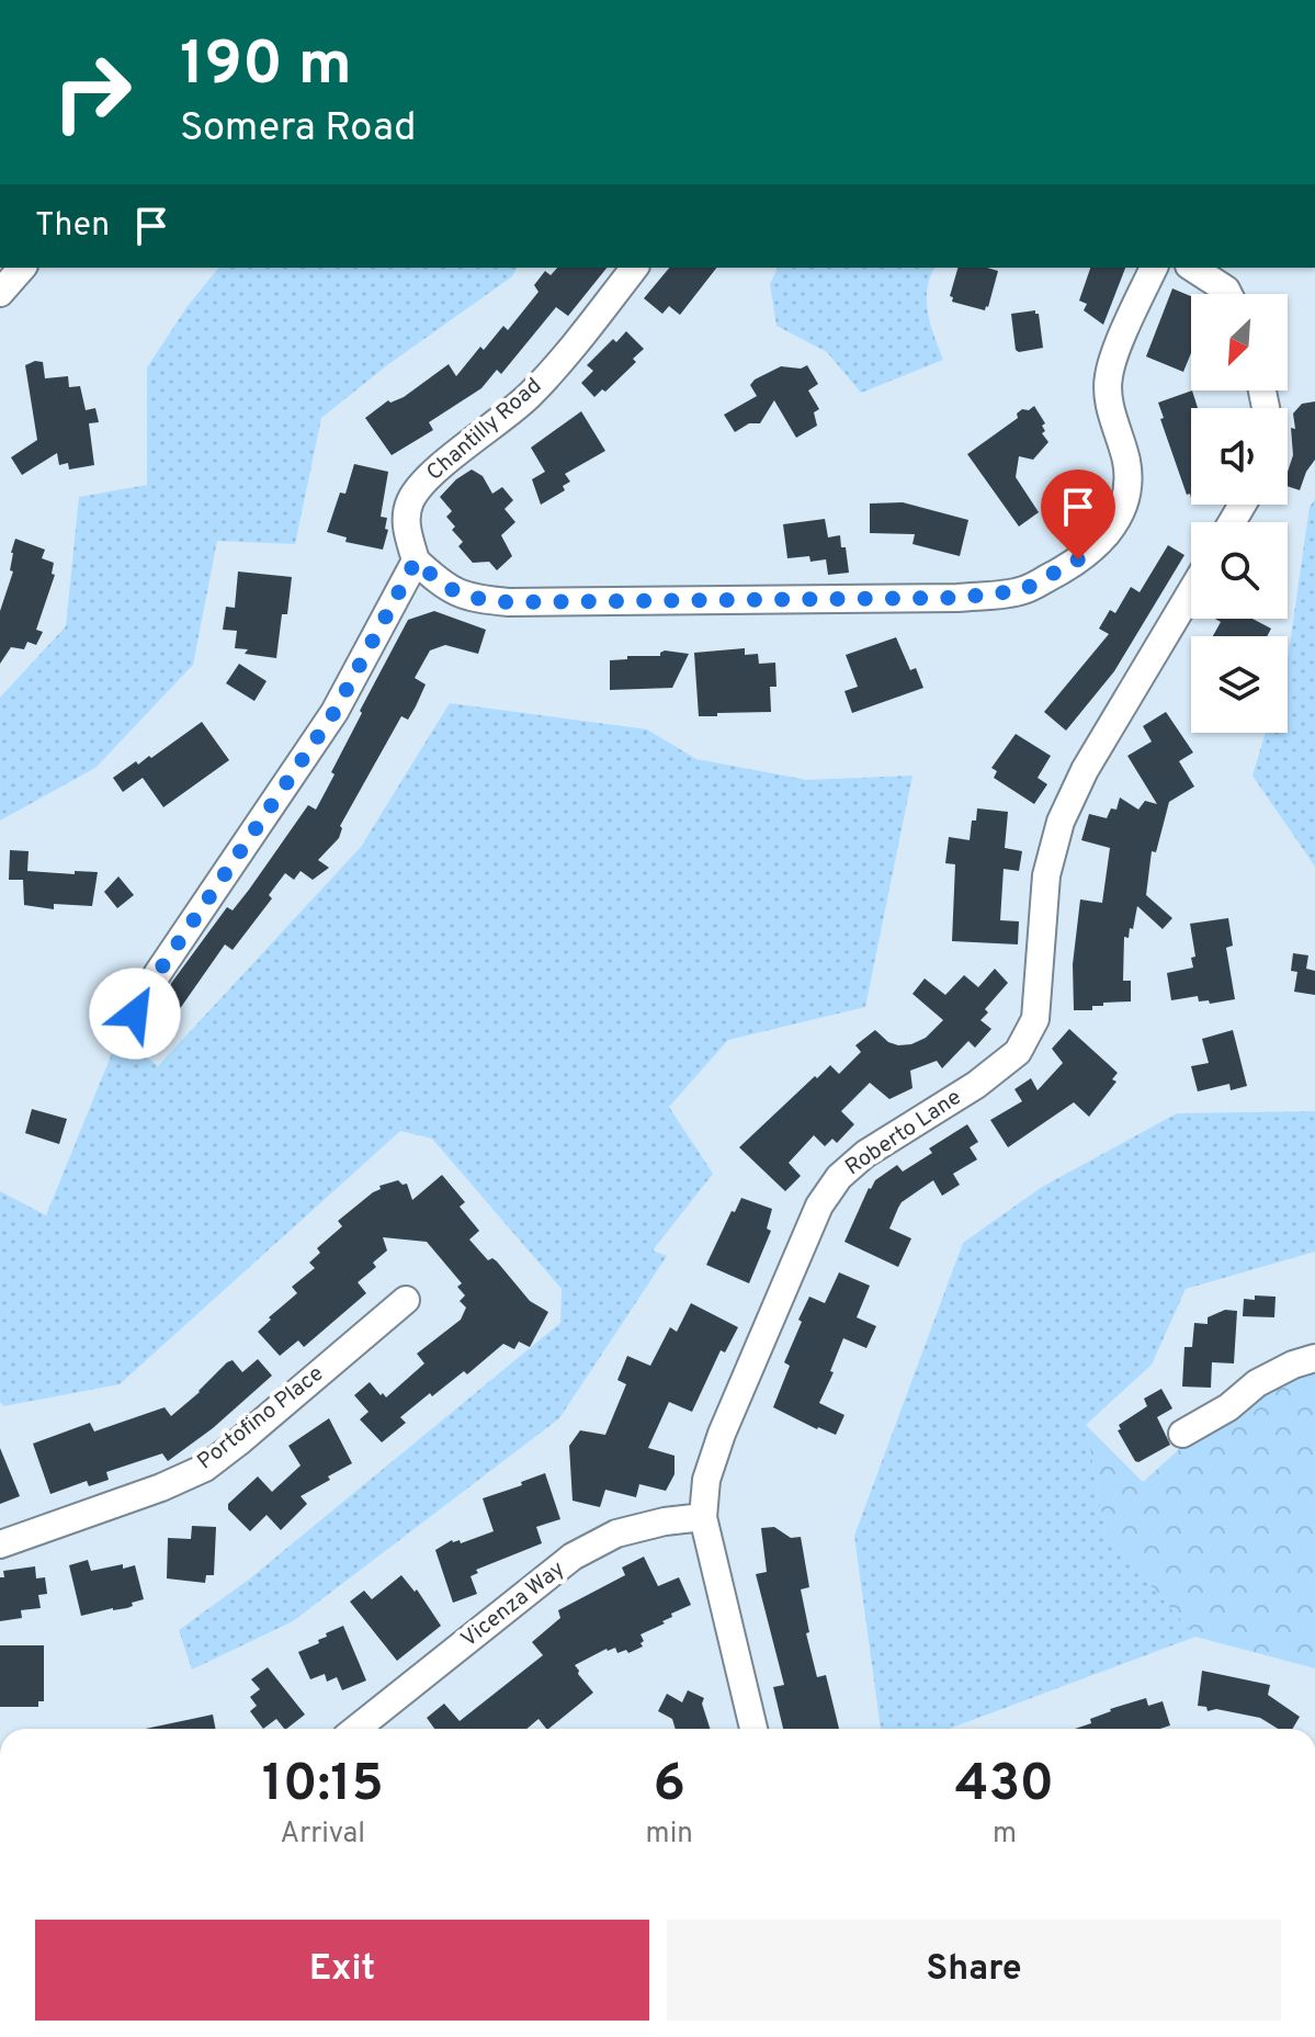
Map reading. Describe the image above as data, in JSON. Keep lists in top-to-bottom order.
{
  "streets": {
    "street": [
      "Chantilly Road",
      "Roberto Lane",
      "Portofino Place",
      "Vicenza Way"
    ]
  },
  "crossings": [
    ["Roberto Lane", "Vicenza Way"]
  ],
  "north": "bottom left",
  "page": {
    "turn": ["190 m", "Somera Road"],
    "then": "Then",
    "eta": [
      "10:15",
      "Arrival",
      "6",
      "min",
      "430",
      "m"
    ],
    "buttons": ["Exit", "Share"]
  }
}
